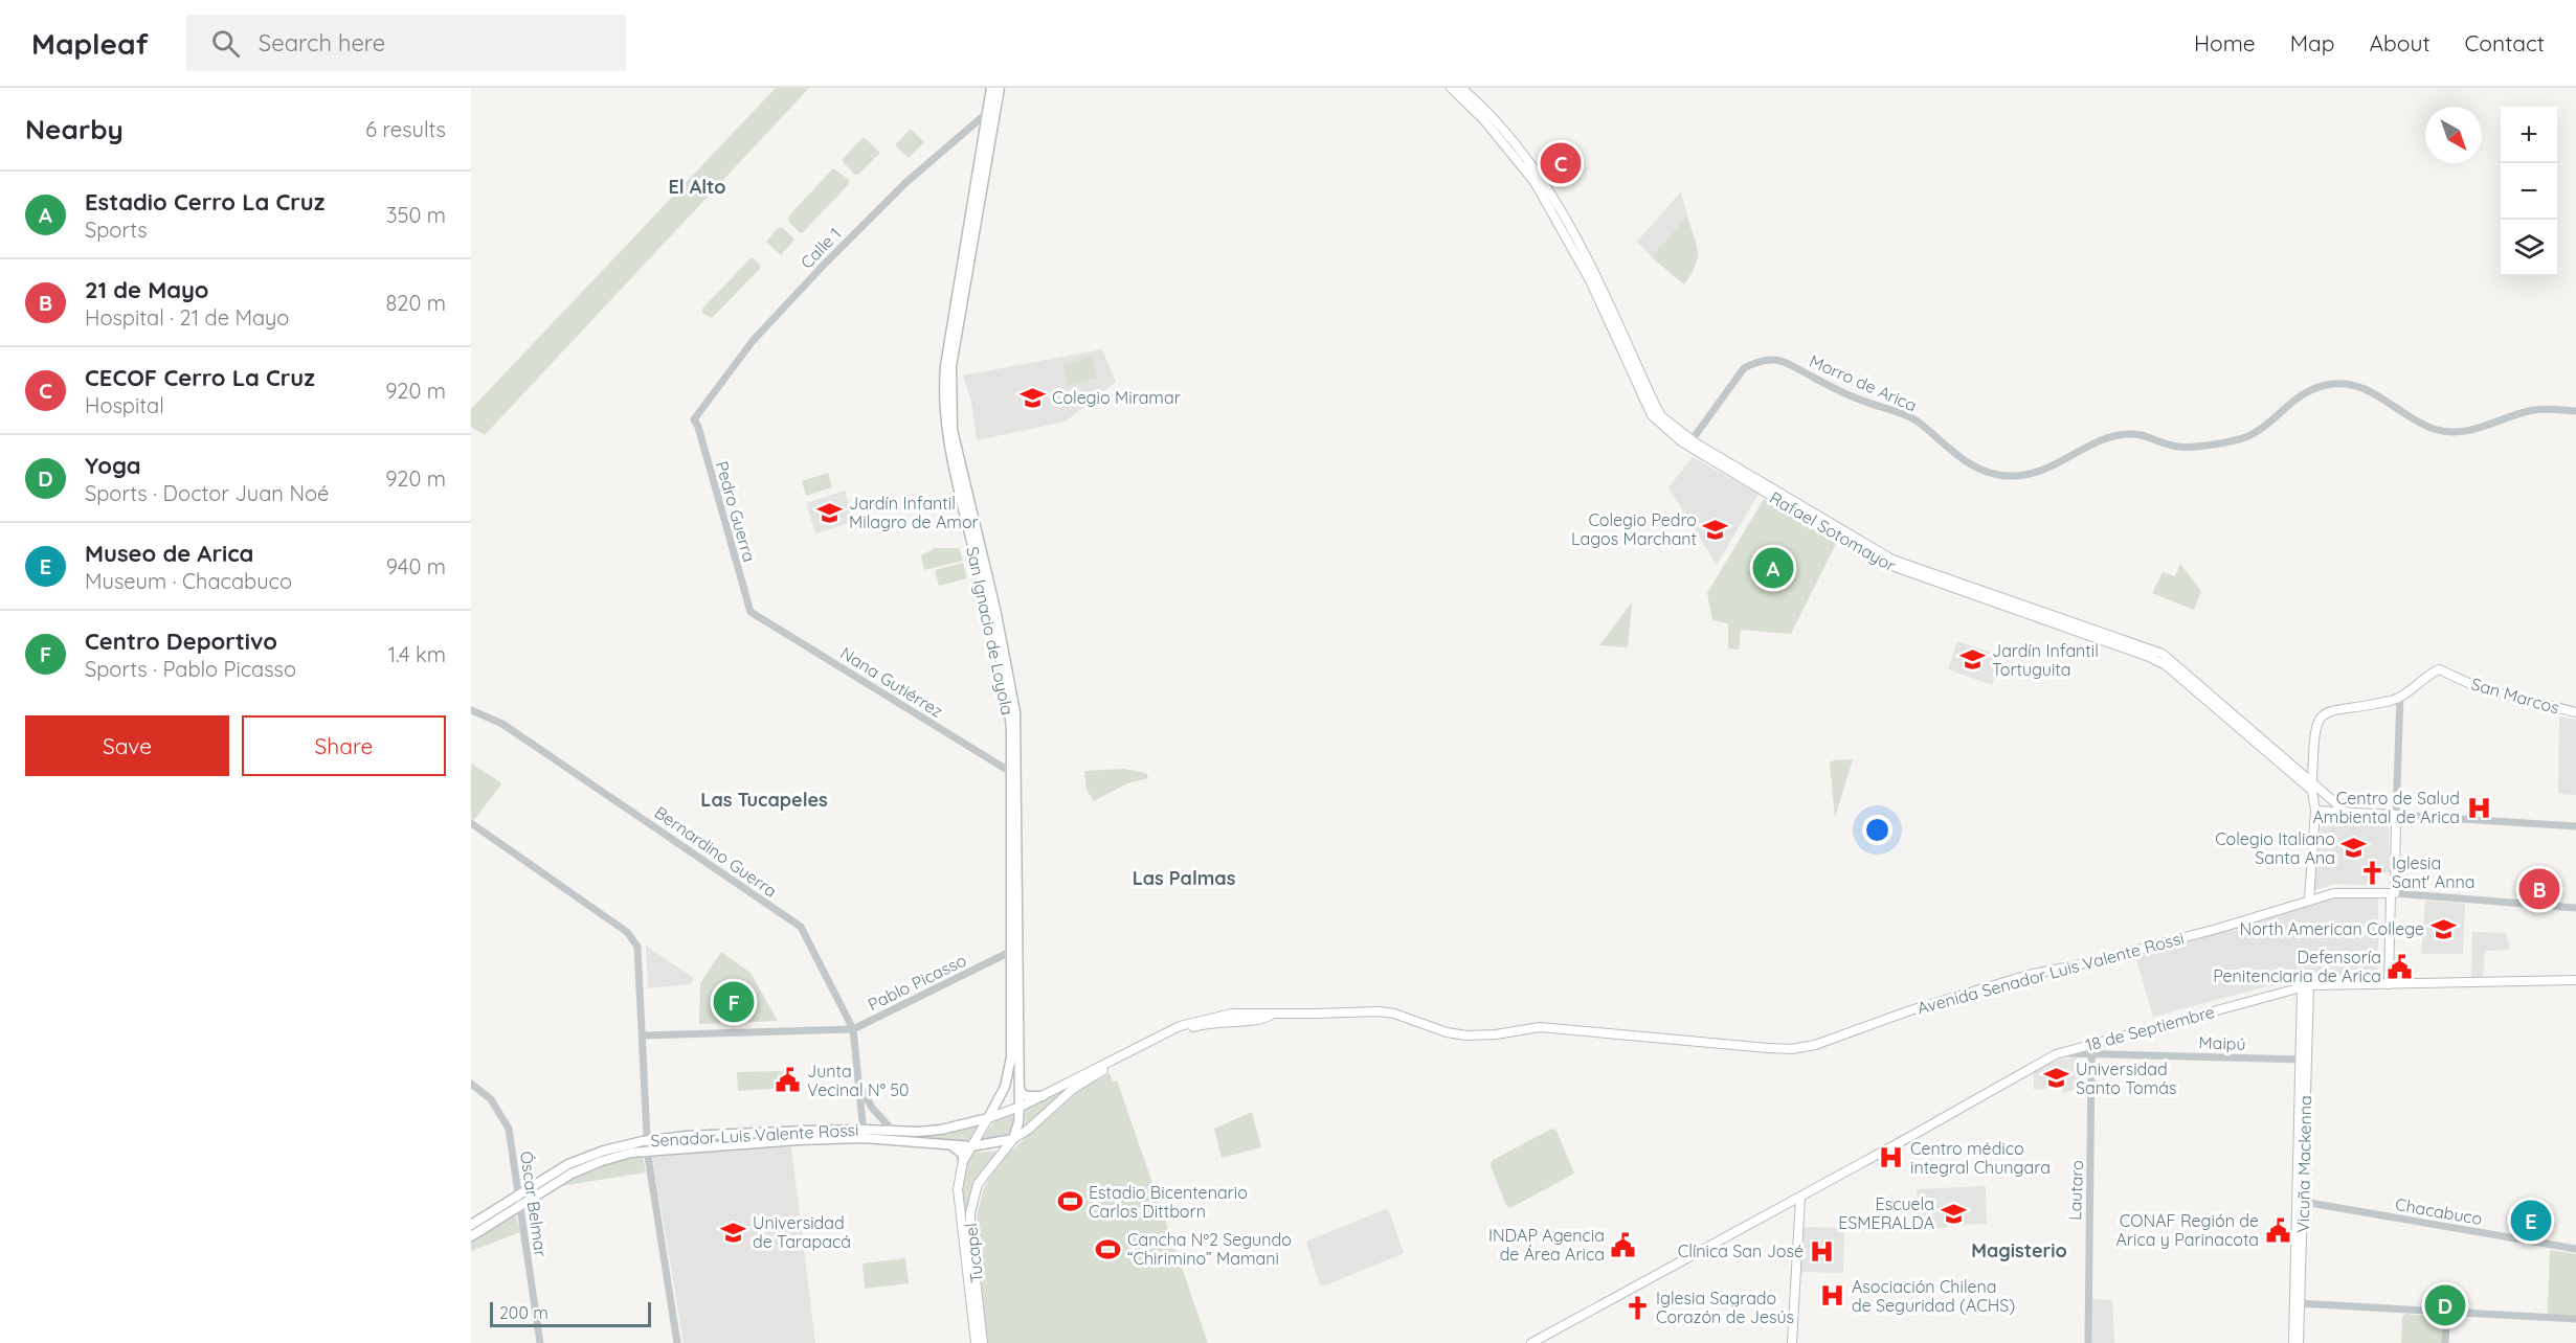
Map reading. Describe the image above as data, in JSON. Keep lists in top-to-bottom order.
{
  "streets": {
    "main road": [
      "Rafael Sotomayor",
      "San Ignacio de Loyola",
      "San Marcos",
      "Avenida Senador Luis Valente Rossi",
      "18 de Septiembre",
      "Senador Luis Valente Rossi",
      "Vicuña Mackenna",
      "Tucapel"
    ],
    "street": [
      "Calle 1",
      "Morro de Arica",
      "Pedro Guerra",
      "Nana Gutiérrez",
      "Bernardino Guerra",
      "Pablo Picasso",
      "Maipú",
      "Lautaro",
      "Óscar Belmar",
      "Chacabuco"
    ]
  },
  "crossings": [
    ["Calle 1", "Pedro Guerra"],
    ["Calle 1", "San Ignacio de Loyola"],
    ["Morro de Arica", "Rafael Sotomayor"],
    ["Pedro Guerra", "Nana Gutiérrez"],
    ["Rafael Sotomayor", "San Marcos"],
    ["San Ignacio de Loyola", "Nana Gutiérrez"],
    ["San Ignacio de Loyola", "Avenida Senador Luis Valente Rossi"],
    ["San Ignacio de Loyola", "Pablo Picasso"],
    ["San Ignacio de Loyola", "Senador Luis Valente Rossi"],
    ["San Ignacio de Loyola", "Tucapel"],
    ["Bernardino Guerra", "Pablo Picasso"],
    ["Bernardino Guerra", "Senador Luis Valente Rossi"],
    ["Avenida Senador Luis Valente Rossi", "Senador Luis Valente Rossi"],
    ["Avenida Senador Luis Valente Rossi", "Tucapel"],
    ["18 de Septiembre", "Maipú"],
    ["18 de Septiembre", "Vicuña Mackenna"],
    ["Maipú", "Vicuña Mackenna"],
    ["Maipú", "Lautaro"],
    ["Senador Luis Valente Rossi", "Óscar Belmar"],
    ["Senador Luis Valente Rossi", "Tucapel"],
    ["Vicuña Mackenna", "Chacabuco"]
  ],
  "districts": [
    "El Alto",
    "Las Tucapeles",
    "Las Palmas",
    "Magisterio"
  ],
  "places": {
    "school or university": [
      "Colegio Miramar",
      "Jardín Infantil Milagro de Amor",
      "Colegio Pedro Lagos Marchant",
      "Jardín Infantil Tortuguita",
      "Colegio Italiano Santa Ana",
      "North American College",
      "Universidad Santo Tomás",
      "Escuela ESMERALDA",
      "Universidad de Tarapacá"
    ],
    "hospital": [
      "Centro de Salud Ambiental de Arica",
      "Centro médico integral Chungara",
      "Clínica San José",
      "Asociación Chilena de Seguridad (ACHS)"
    ],
    "church": ["Iglesia Sant' Anna", "Iglesia Sagrado Corazón de Jesús"],
    "public building": [
      "Defensoría Penitenciaria de Arica",
      "Junta Vecinal N° 50",
      "CONAF Región de Arica y Parinacota",
      "INDAP Agencia de Área Arica"
    ],
    "sports": ["Estadio Bicentenario Carlos Dittborn", "Cancha Nº2 Segundo “Chirimino” Mamani"]
  },
  "scale_bar": "200 m",
  "north": "bottom right",
  "page": {
    "header": "Mapleaf",
    "search": "Search here",
    "nav": [
      "Home",
      "Map",
      "About",
      "Contact"
    ],
    "heading": ["Nearby", "6 results"],
    "map_buttons": ["+", "−"],
    "pins": [
      "C",
      "A",
      "B",
      "F",
      "E",
      "D"
    ],
    "list": [
      {
        "mark": "A",
        "name": "Estadio Cerro La Cruz",
        "note": "Sports",
        "value": "350 m"
      },
      {
        "mark": "B",
        "name": "21 de Mayo",
        "note": "Hospital · 21 de Mayo",
        "value": "820 m"
      },
      {
        "mark": "C",
        "name": "CECOF Cerro La Cruz",
        "note": "Hospital",
        "value": "920 m"
      },
      {
        "mark": "D",
        "name": "Yoga",
        "note": "Sports · Doctor Juan Noé",
        "value": "920 m"
      },
      {
        "mark": "E",
        "name": "Museo de Arica",
        "note": "Museum · Chacabuco",
        "value": "940 m"
      },
      {
        "mark": "F",
        "name": "Centro Deportivo",
        "note": "Sports · Pablo Picasso",
        "value": "1.4 km"
      }
    ],
    "buttons": ["Save", "Share"],
    "scale": "200 m"
  }
}
